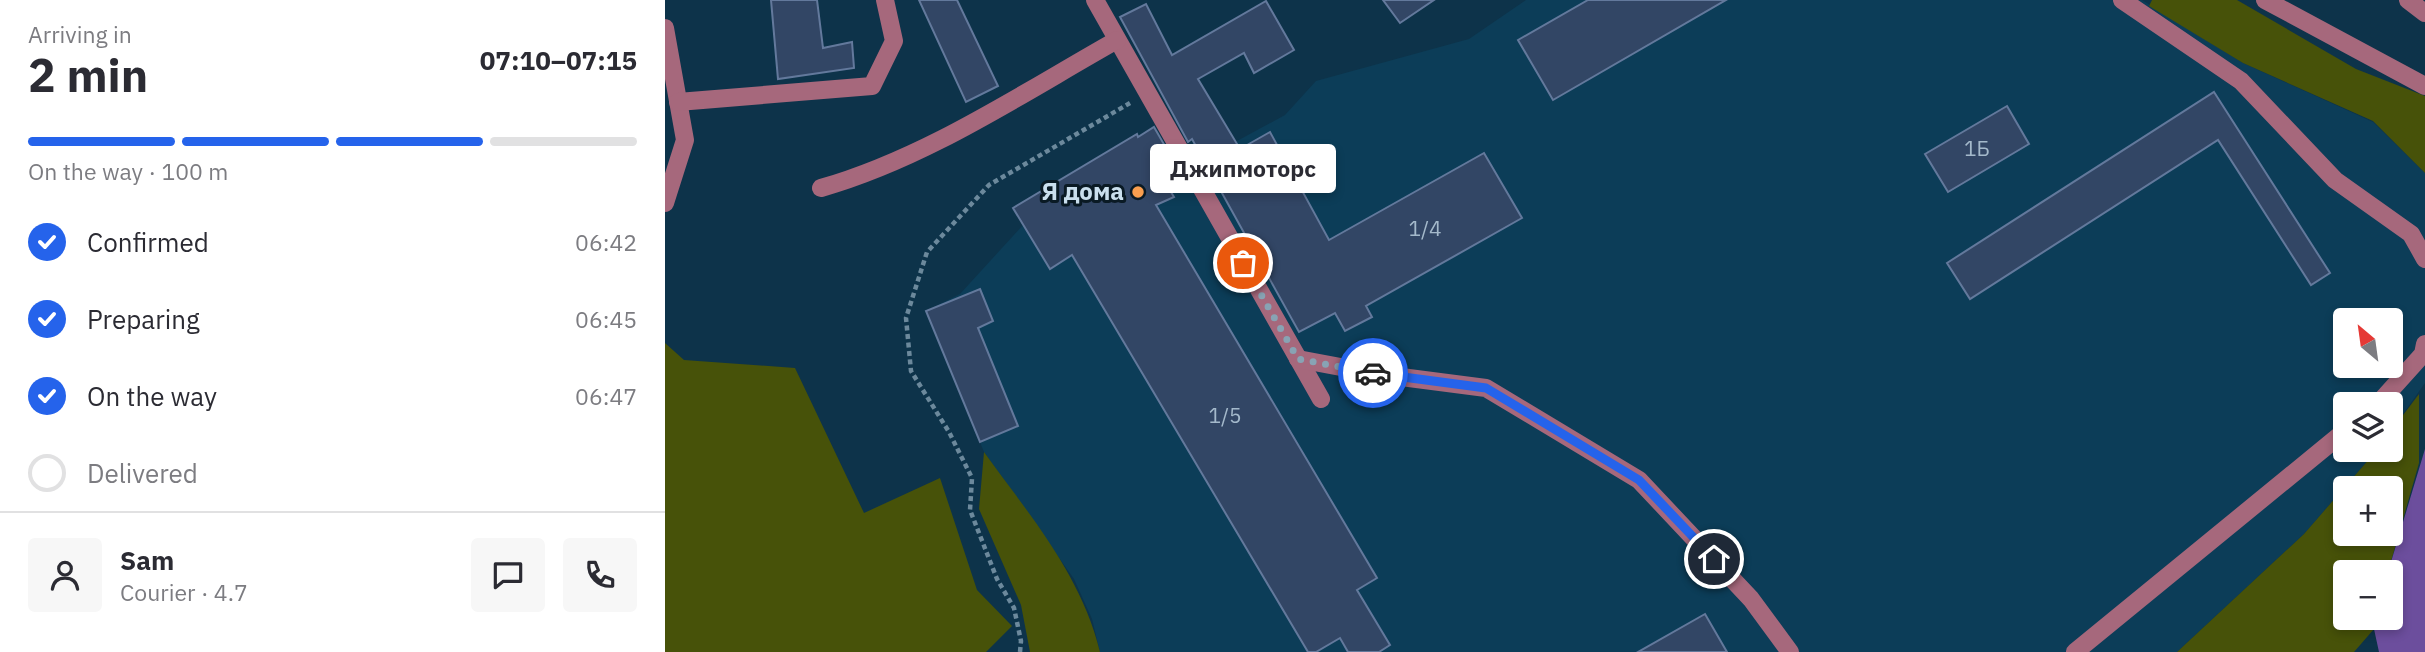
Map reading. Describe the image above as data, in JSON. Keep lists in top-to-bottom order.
{
  "places": ["Я дома", "Джипмоторс"],
  "house_numbers": ["1Б", "1/4", "1/5"],
  "north": "top left",
  "page": {
    "heading": ["2 min", "Arriving in", "07:10–07:15"],
    "panel": ["Sam", "Courier · 4.7"],
    "bar": "On the way · 100 m",
    "bubble": "Джипмоторс",
    "list": [
      ["Confirmed", "06:42"],
      ["Preparing", "06:45"],
      ["On the way", "06:47"],
      "Delivered"
    ],
    "map_buttons": ["+", "−"]
  }
}
